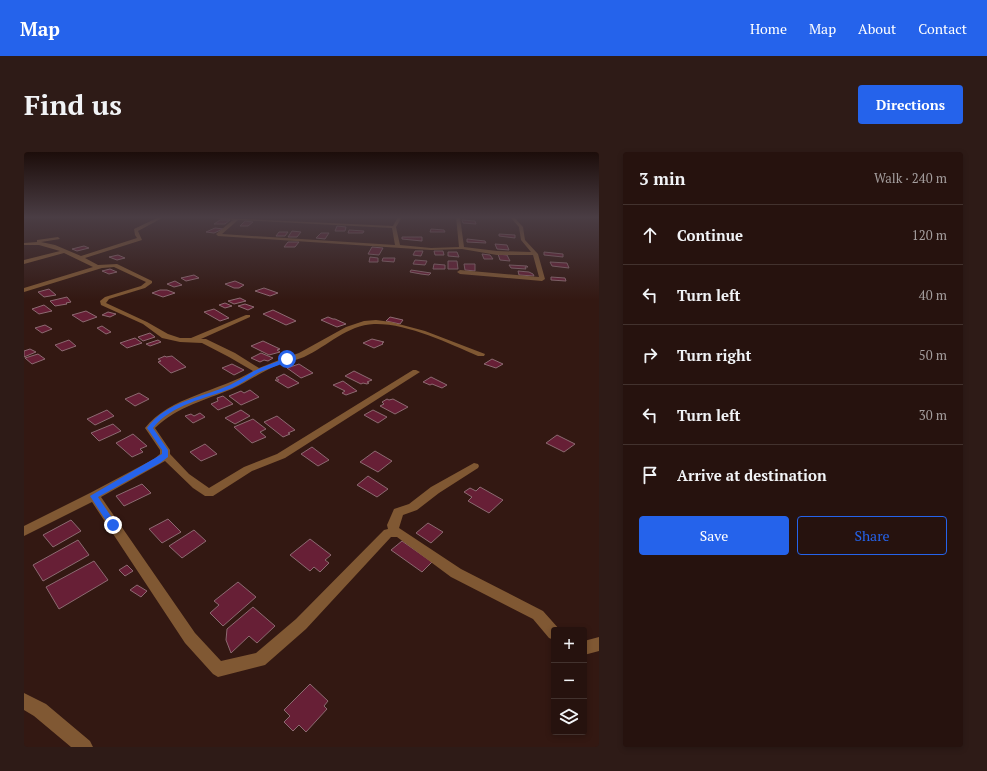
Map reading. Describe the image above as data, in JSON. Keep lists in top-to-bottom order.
{
  "page": {
    "header": "Map",
    "nav": [
      "Home",
      "Map",
      "About",
      "Contact"
    ],
    "buttons": [
      "Directions",
      ["Save", "Share"]
    ],
    "title": "Find us",
    "heading": ["3 min", "Walk · 240 m"],
    "list": [
      ["Continue", "120 m"],
      ["Turn left", "40 m"],
      ["Turn right", "50 m"],
      ["Turn left", "30 m"],
      "Arrive at destination"
    ],
    "map_buttons": ["+", "−"]
  }
}
